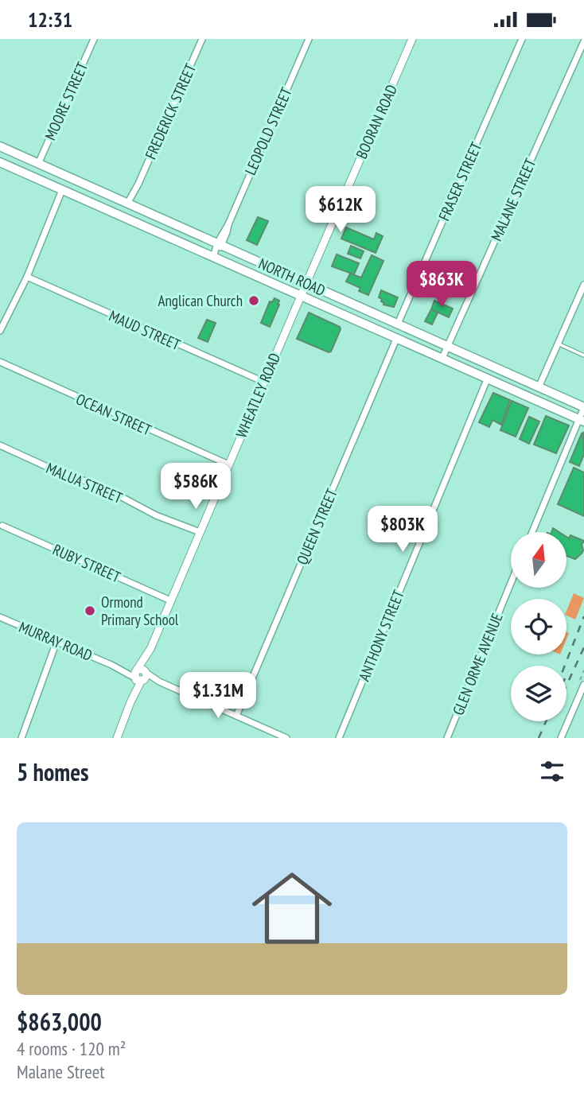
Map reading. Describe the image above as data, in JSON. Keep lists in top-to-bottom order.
{
  "streets": {
    "highway": ["NORTH ROAD"],
    "street": [
      "MOORE STREET",
      "FREDERICK STREET",
      "BOORAN ROAD",
      "LEOPOLD STREET",
      "FRASER STREET",
      "MALANE STREET",
      "MAUD STREET",
      "WHEATLEY ROAD",
      "OCEAN STREET",
      "MALUA STREET",
      "QUEEN STREET",
      "RUBY STREET",
      "ANTHONY STREET",
      "MURRAY ROAD",
      "GLEN ORME AVENUE"
    ]
  },
  "crossings": [
    ["MOORE STREET", "NORTH ROAD"],
    ["FREDERICK STREET", "NORTH ROAD"],
    ["BOORAN ROAD", "NORTH ROAD"],
    ["BOORAN ROAD", "WHEATLEY ROAD"],
    ["LEOPOLD STREET", "NORTH ROAD"],
    ["FRASER STREET", "NORTH ROAD"],
    ["MALANE STREET", "NORTH ROAD"],
    ["NORTH ROAD", "WHEATLEY ROAD"],
    ["NORTH ROAD", "QUEEN STREET"],
    ["NORTH ROAD", "ANTHONY STREET"],
    ["MAUD STREET", "WHEATLEY ROAD"],
    ["WHEATLEY ROAD", "OCEAN STREET"],
    ["WHEATLEY ROAD", "MALUA STREET"],
    ["WHEATLEY ROAD", "RUBY STREET"],
    ["WHEATLEY ROAD", "MURRAY ROAD"],
    ["QUEEN STREET", "MURRAY ROAD"]
  ],
  "places": ["Anglican Church", "Ormond Primary School"],
  "north": "top",
  "page": {
    "status": "12:31",
    "price": [
      "$612K",
      "$863K",
      "$586K",
      "$803K",
      "$1.31M"
    ],
    "heading": "5 homes",
    "list": [
      {
        "name": "$863,000",
        "note": "4 rooms · 120 m² · Malane Street"
      }
    ]
  }
}
